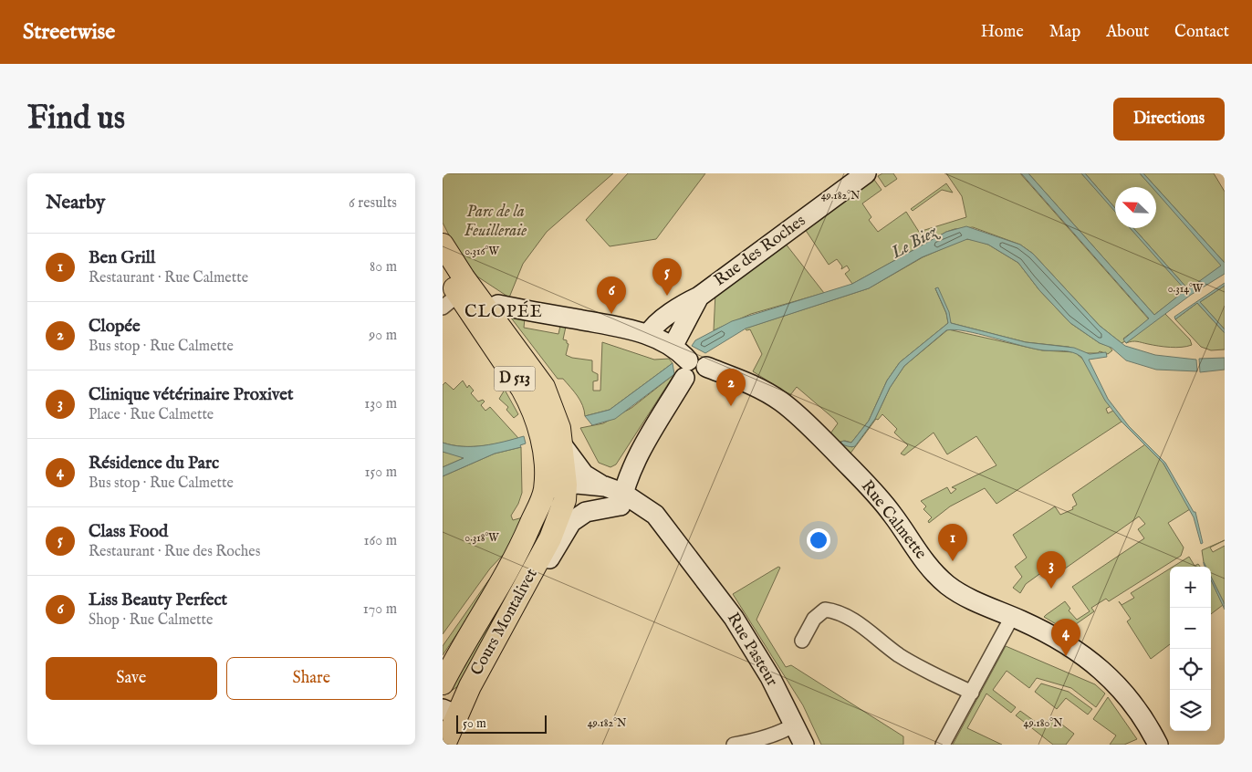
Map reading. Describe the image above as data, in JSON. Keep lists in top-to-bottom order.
{
  "streets": {
    "main road": ["D 513", "Cours Montalivet"],
    "street": ["Rue des Roches", "Rue Calmette", "Rue Pasteur"]
  },
  "crossings": [
    ["D 513", "Cours Montalivet"],
    ["D 513", "Rue Pasteur"],
    ["Cours Montalivet", "Rue Pasteur"]
  ],
  "districts": ["CLOPÉE"],
  "water": ["Le Biez"],
  "parks": ["Parc de la Feuilleraie"],
  "scale_bar": "50 m",
  "north": "top left",
  "page": {
    "header": "Streetwise",
    "nav": [
      "Home",
      "Map",
      "About",
      "Contact"
    ],
    "buttons": [
      "Directions",
      ["Save", "Share"]
    ],
    "title": "Find us",
    "heading": ["Nearby", "6 results"],
    "list": [
      {
        "mark": "1",
        "name": "Ben Grill",
        "note": "Restaurant · Rue Calmette",
        "value": "80 m"
      },
      {
        "mark": "2",
        "name": "Clopée",
        "note": "Bus stop · Rue Calmette",
        "value": "90 m"
      },
      {
        "mark": "3",
        "name": "Clinique vétérinaire Proxivet",
        "note": "Place · Rue Calmette",
        "value": "130 m"
      },
      {
        "mark": "4",
        "name": "Résidence du Parc",
        "note": "Bus stop · Rue Calmette",
        "value": "150 m"
      },
      {
        "mark": "5",
        "name": "Class Food",
        "note": "Restaurant · Rue des Roches",
        "value": "160 m"
      },
      {
        "mark": "6",
        "name": "Liss Beauty Perfect",
        "note": "Shop · Rue Calmette",
        "value": "170 m"
      }
    ],
    "pins": [
      "5",
      "6",
      "2",
      "1",
      "3",
      "4"
    ],
    "map_buttons": ["+", "−"],
    "scale": "50 m"
  },
  "coordinates": [
    "49.182°N",
    "0.316°W",
    "0.314°W",
    "0.318°W",
    "49.180°N"
  ]
}
